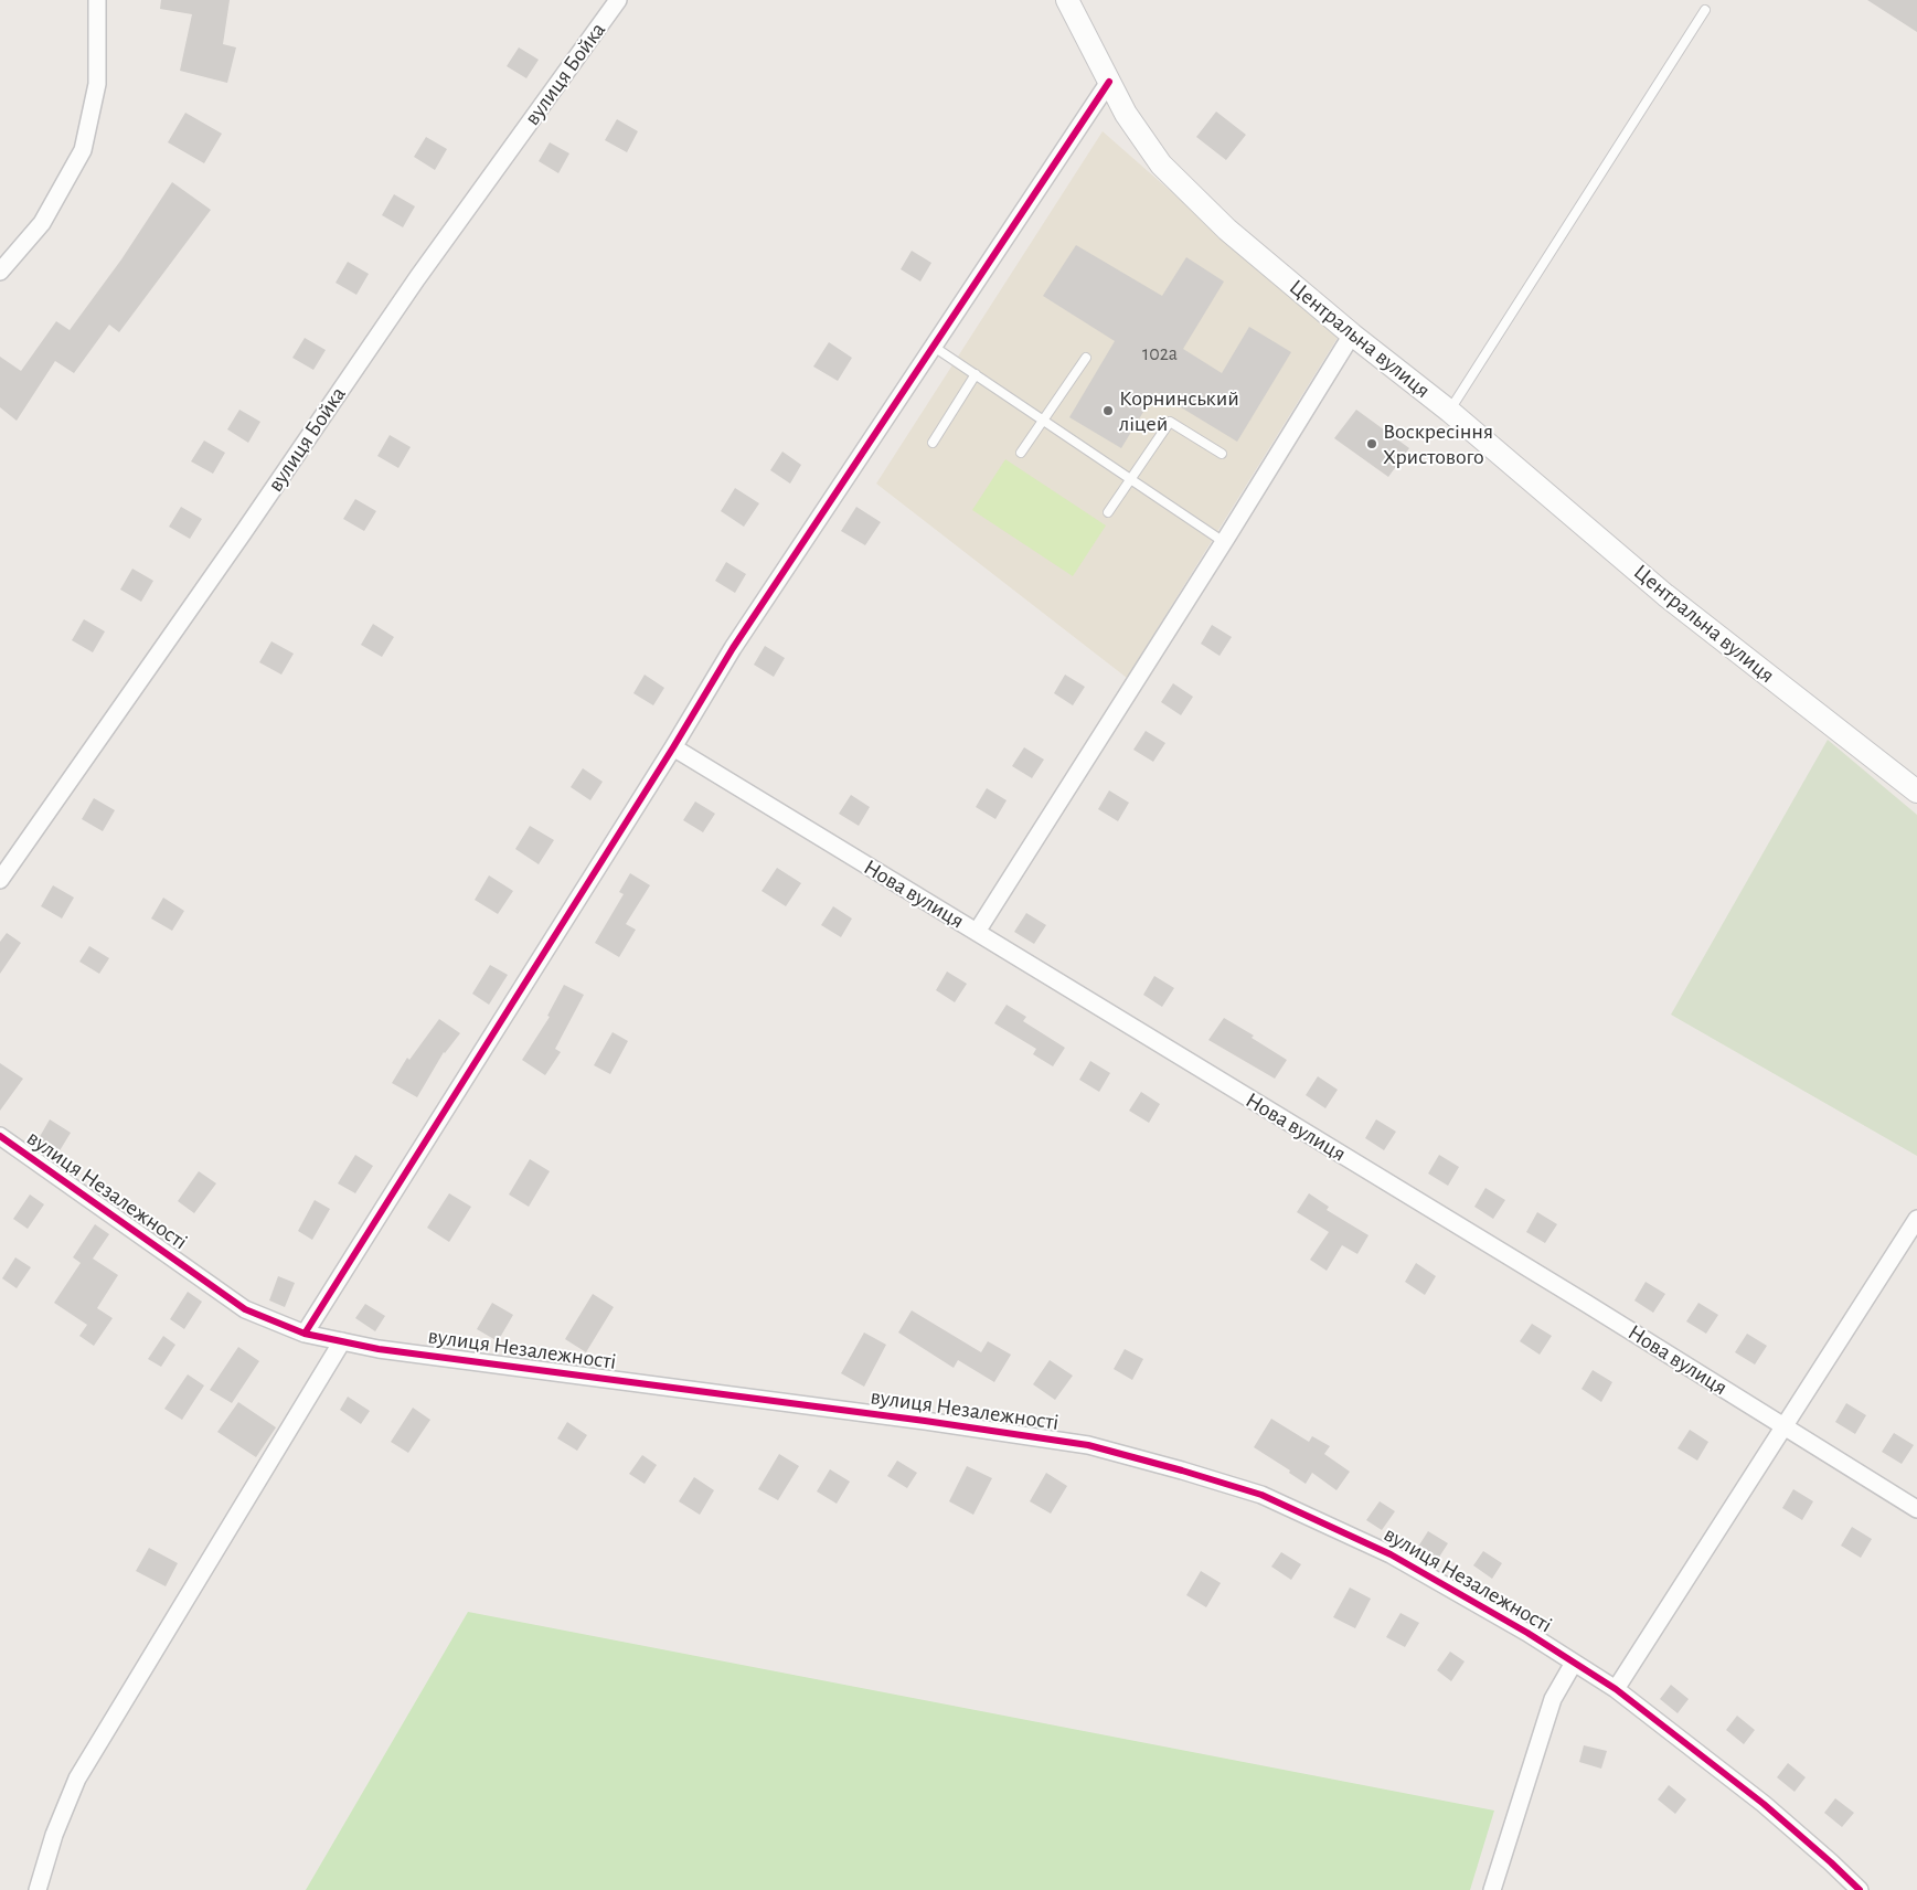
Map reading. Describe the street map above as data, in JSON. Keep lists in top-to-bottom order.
{
  "streets": {
    "street": [
      "вулиця Бойка",
      "Центральна вулиця",
      "Нова вулиця",
      "вулиця Незалежності"
    ]
  },
  "places": ["Корнинський ліцей", "Воскресіння Христового"],
  "house_numbers": ["102а"]
}
